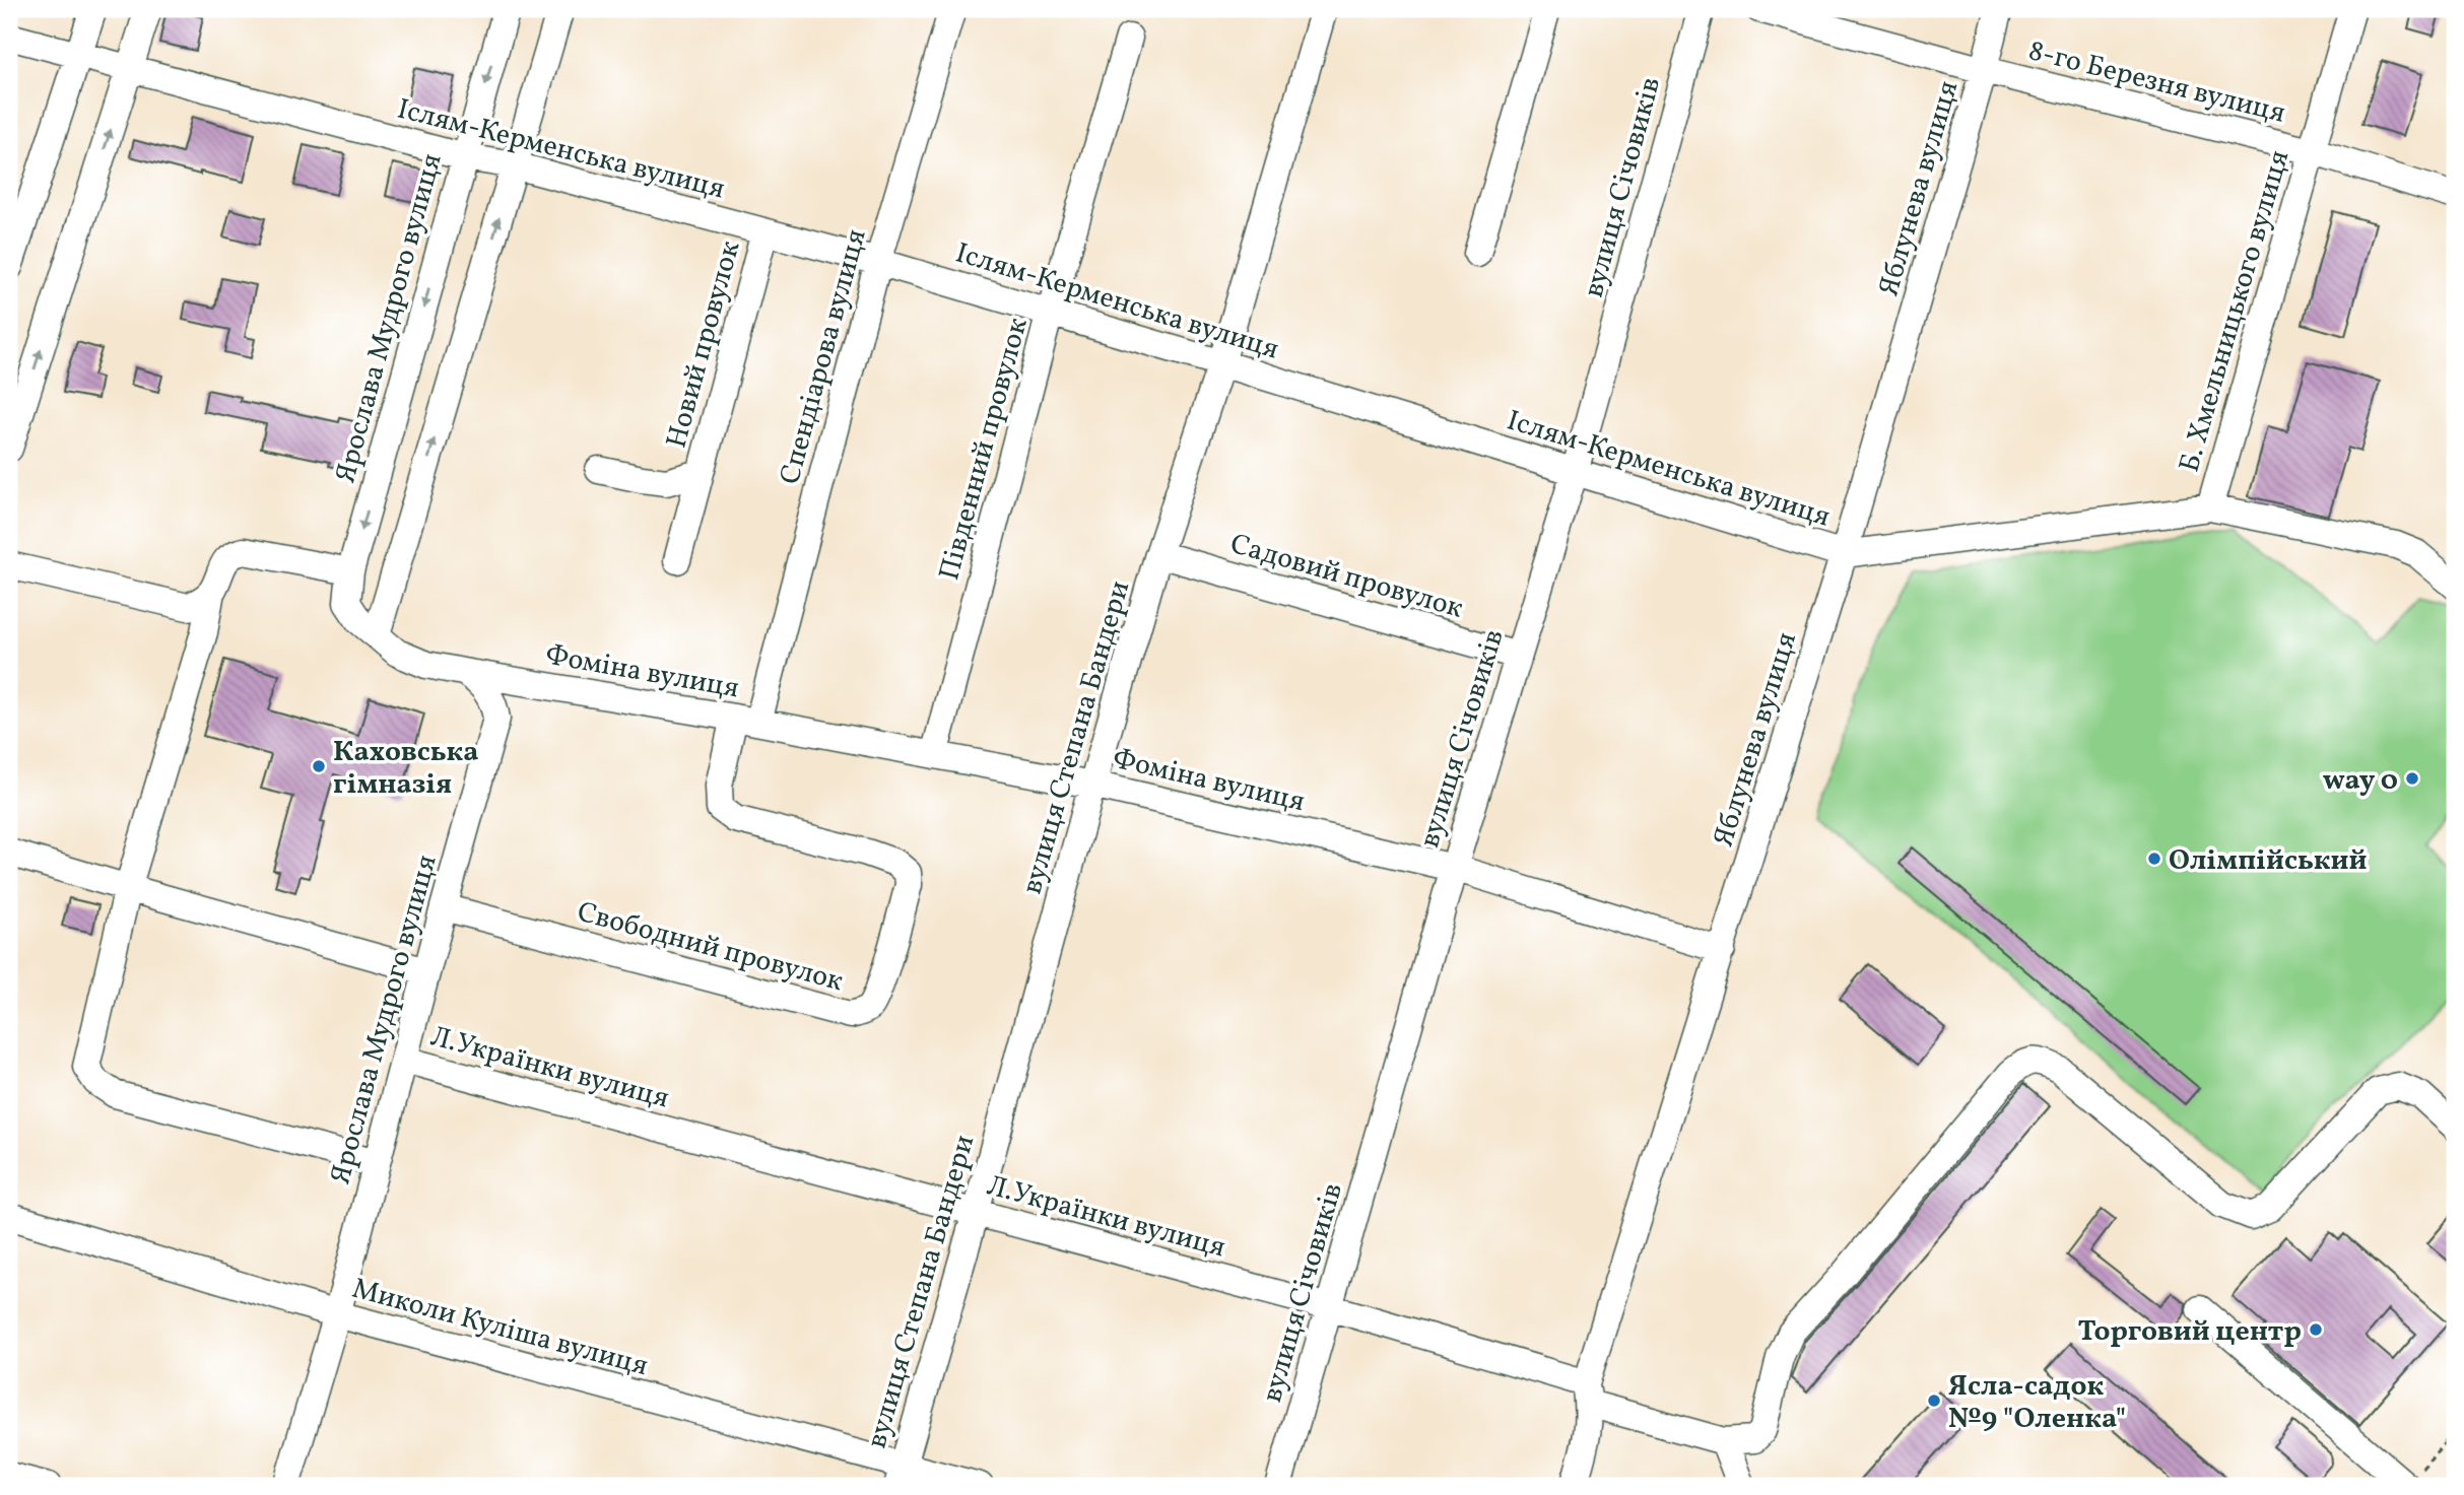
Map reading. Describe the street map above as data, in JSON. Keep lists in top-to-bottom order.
{
  "streets": {
    "street": [
      "8-го Березня вулиця",
      "Іслям-Керменська вулиця",
      "вулиця Січовиків",
      "Яблунева вулиця",
      "Б. Хмельницького вулиця",
      "Ярослава Мудрого вулиця",
      "Новий провулок",
      "Спендіарова вулиця",
      "Південний провулок",
      "Садовий провулок",
      "Фоміна вулиця",
      "вулиця Степана Бандери",
      "Свободний провулок",
      "Л.Українки вулиця",
      "Миколи Куліша вулиця"
    ]
  },
  "crossings": [
    ["8-го Березня вулиця", "Яблунева вулиця"],
    ["8-го Березня вулиця", "Б. Хмельницького вулиця"],
    ["Іслям-Керменська вулиця", "вулиця Січовиків"],
    ["Іслям-Керменська вулиця", "Яблунева вулиця"],
    ["Іслям-Керменська вулиця", "Б. Хмельницького вулиця"],
    ["Іслям-Керменська вулиця", "Ярослава Мудрого вулиця"],
    ["Іслям-Керменська вулиця", "Новий провулок"],
    ["Іслям-Керменська вулиця", "Спендіарова вулиця"],
    ["Іслям-Керменська вулиця", "Південний провулок"],
    ["Іслям-Керменська вулиця", "вулиця Степана Бандери"],
    ["вулиця Січовиків", "Садовий провулок"],
    ["вулиця Січовиків", "Фоміна вулиця"],
    ["вулиця Січовиків", "Л.Українки вулиця"],
    ["Яблунева вулиця", "Фоміна вулиця"],
    ["Яблунева вулиця", "Л.Українки вулиця"],
    ["Ярослава Мудрого вулиця", "Фоміна вулиця"],
    ["Ярослава Мудрого вулиця", "Свободний провулок"],
    ["Ярослава Мудрого вулиця", "Л.Українки вулиця"],
    ["Ярослава Мудрого вулиця", "Миколи Куліша вулиця"],
    ["Спендіарова вулиця", "Фоміна вулиця"],
    ["Спендіарова вулиця", "Свободний провулок"],
    ["Південний провулок", "Фоміна вулиця"],
    ["Садовий провулок", "вулиця Степана Бандери"],
    ["Фоміна вулиця", "вулиця Степана Бандери"],
    ["Фоміна вулиця", "Свободний провулок"],
    ["вулиця Степана Бандери", "Л.Українки вулиця"],
    ["вулиця Степана Бандери", "Миколи Куліша вулиця"]
  ],
  "places": [
    "Каховська гімназія",
    "way 0",
    "Олімпійський",
    "Торговий центр",
    "Ясла-садок №9 \"Оленка\""
  ]
}
